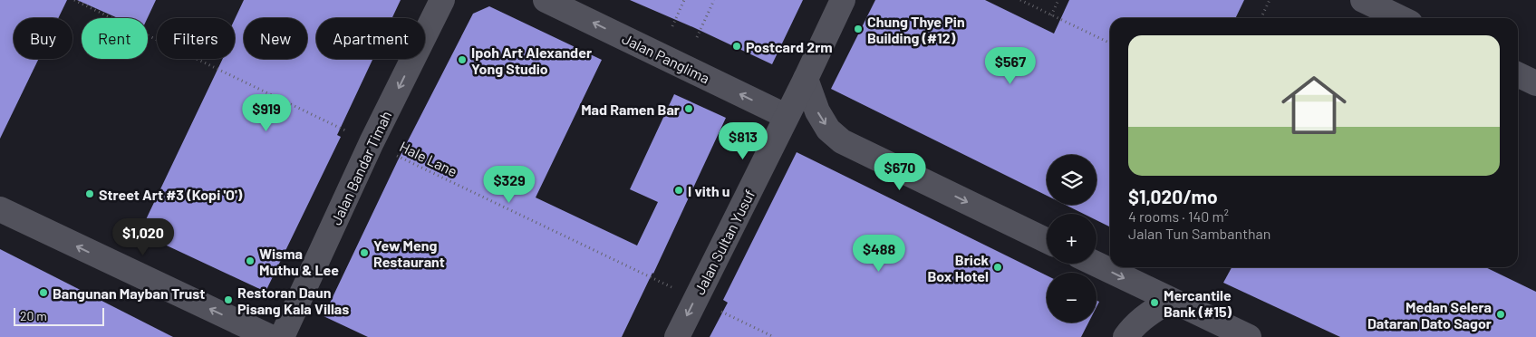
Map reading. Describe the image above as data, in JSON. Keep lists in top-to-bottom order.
{
  "streets": {
    "street": ["Jalan Panglima", "Jalan Bandar Timah", "Jalan Sultan Yusuf"],
    "path": ["Hale Lane"]
  },
  "crossings": [
    ["Jalan Panglima", "Jalan Sultan Yusuf"],
    ["Hale Lane", "Jalan Bandar Timah"],
    ["Hale Lane", "Jalan Sultan Yusuf"]
  ],
  "one_way": ["Jalan Panglima", "Jalan Bandar Timah"],
  "places": [
    "Chung Thye Pin Building (#12)",
    "Postcard 2rm",
    "Ipoh Art Alexander Yong Studio",
    "Mad Ramen Bar",
    "I vith u",
    "Street Art #3 (Kopi 'O')",
    "Yew Meng Restaurant",
    "Wisma Muthu & Lee",
    "Brick Box Hotel",
    "Bangunan Mayban Trust",
    "Restoran Daun Pisang Kala Villas",
    "Mercantile Bank (#15)",
    "Medan Selera Dataran Dato Sagor"
  ],
  "scale_bar": "20 m",
  "page": {
    "chip": [
      "Buy",
      "Rent",
      "Filters",
      "New",
      "Apartment"
    ],
    "list": [
      {
        "name": "$1,020/mo",
        "note": "4 rooms · 140 m² · Jalan Tun Sambanthan"
      }
    ],
    "price": [
      "$567",
      "$919",
      "$813",
      "$670",
      "$329",
      "$1,020",
      "$488"
    ],
    "map_buttons": ["+", "−"],
    "scale": "20 m"
  }
}
